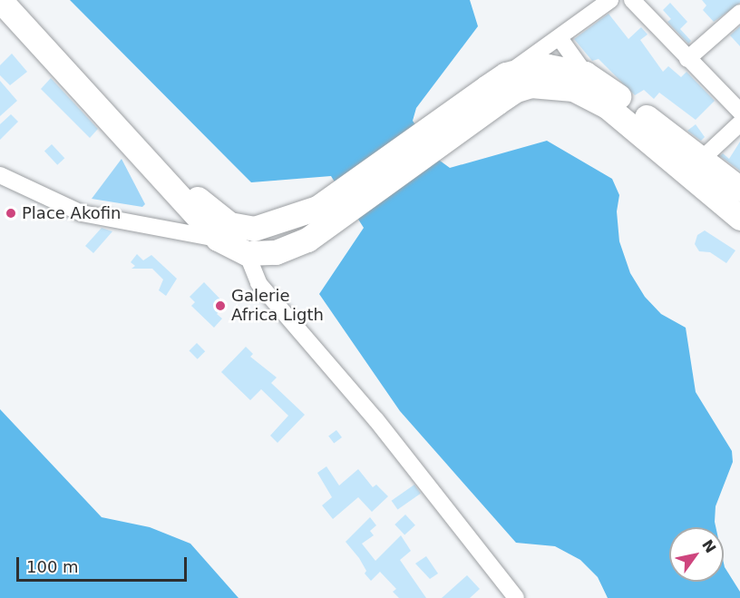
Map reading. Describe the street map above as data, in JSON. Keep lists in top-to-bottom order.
{
  "places": ["Place Akofin", "Galerie Africa Ligth"],
  "scale_bar": "100 m",
  "north": "top right"
}
